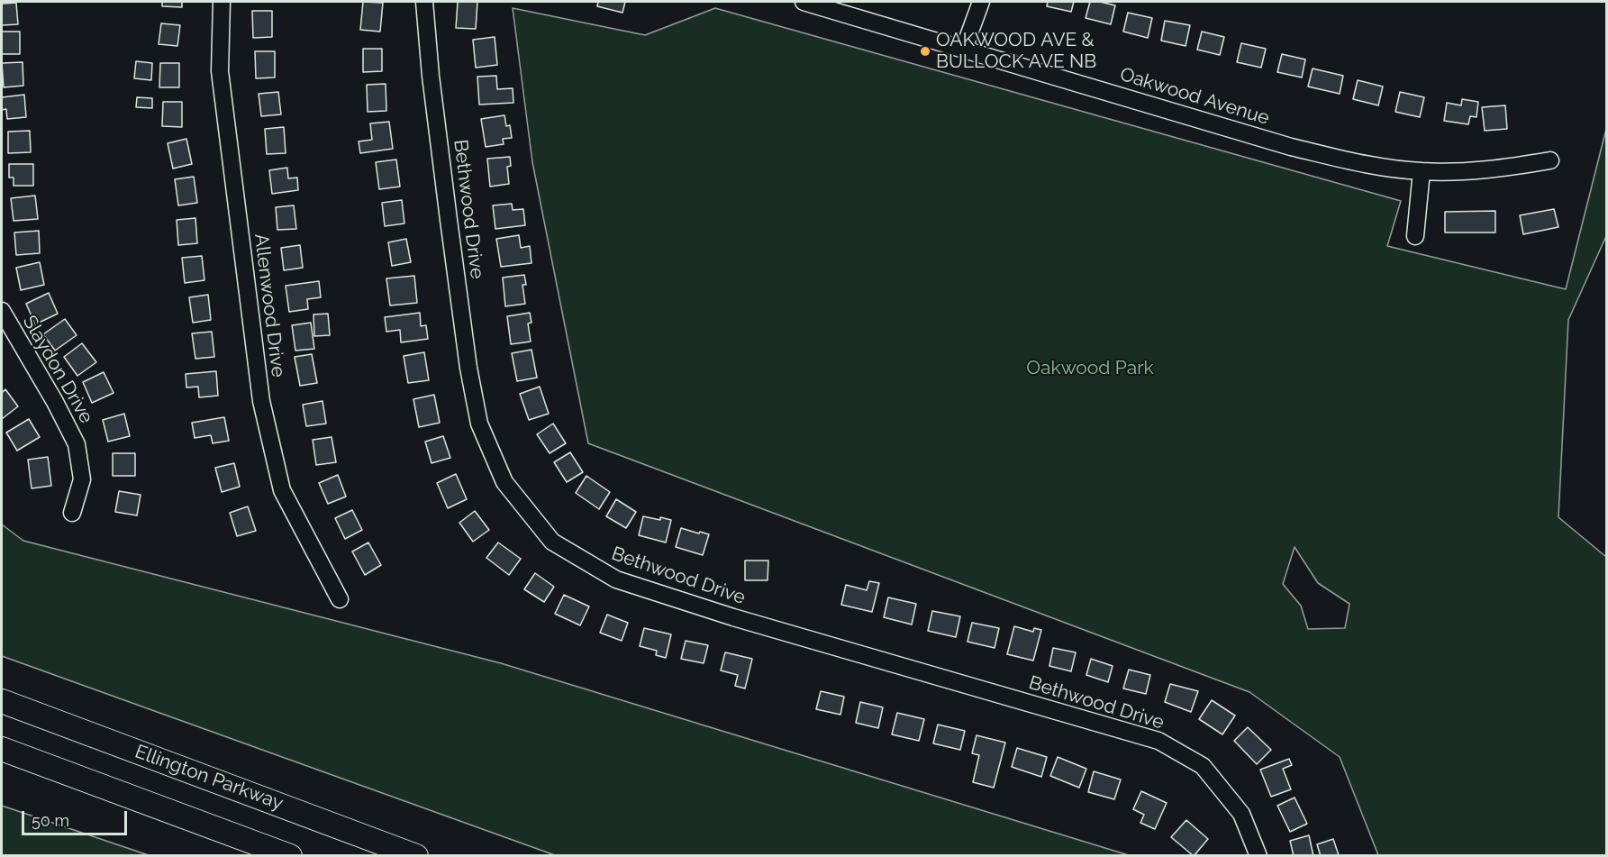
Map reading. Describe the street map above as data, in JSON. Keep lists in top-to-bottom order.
{
  "streets": {
    "highway": ["Ellington Parkway"],
    "street": [
      "Oakwood Avenue",
      "Bethwood Drive",
      "Allenwood Drive",
      "Slaydon Drive"
    ]
  },
  "parks": ["Oakwood Park"],
  "places": ["OAKWOOD AVE & BULLOCK AVE NB"],
  "scale_bar": "50 m"
}
